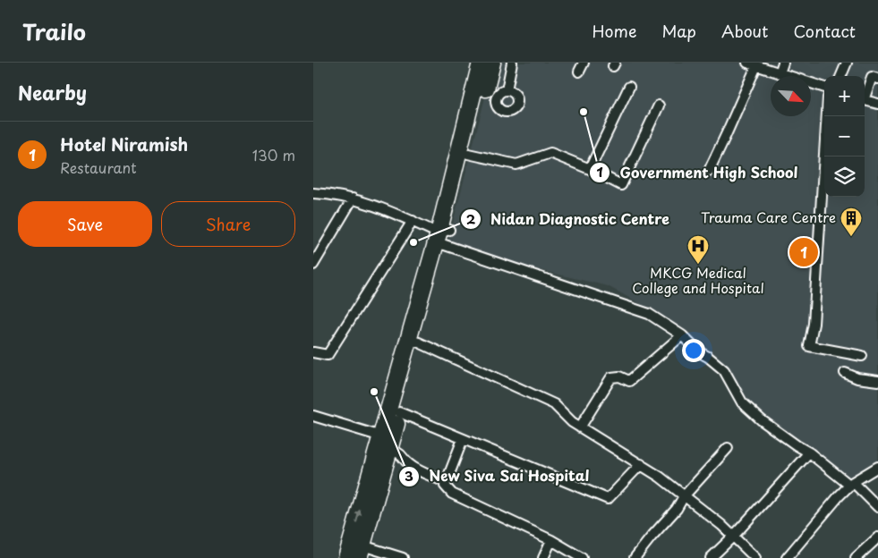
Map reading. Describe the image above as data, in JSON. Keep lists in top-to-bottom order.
{
  "places": {
    "other": ["Government High School", "Nidan Diagnostic Centre", "New Siva Sai Hospital"],
    "building": ["Trauma Care Centre"],
    "hospital": ["MKCG Medical College and Hospital"]
  },
  "north": "bottom right",
  "page": {
    "header": "Trailo",
    "nav": [
      "Home",
      "Map",
      "About",
      "Contact"
    ],
    "heading": "Nearby",
    "map_buttons": ["+", "−"],
    "list": [
      {
        "mark": "1",
        "name": "Hotel Niramish",
        "note": "Restaurant",
        "value": "130 m"
      }
    ],
    "buttons": ["Save", "Share"],
    "pins": "1"
  }
}
